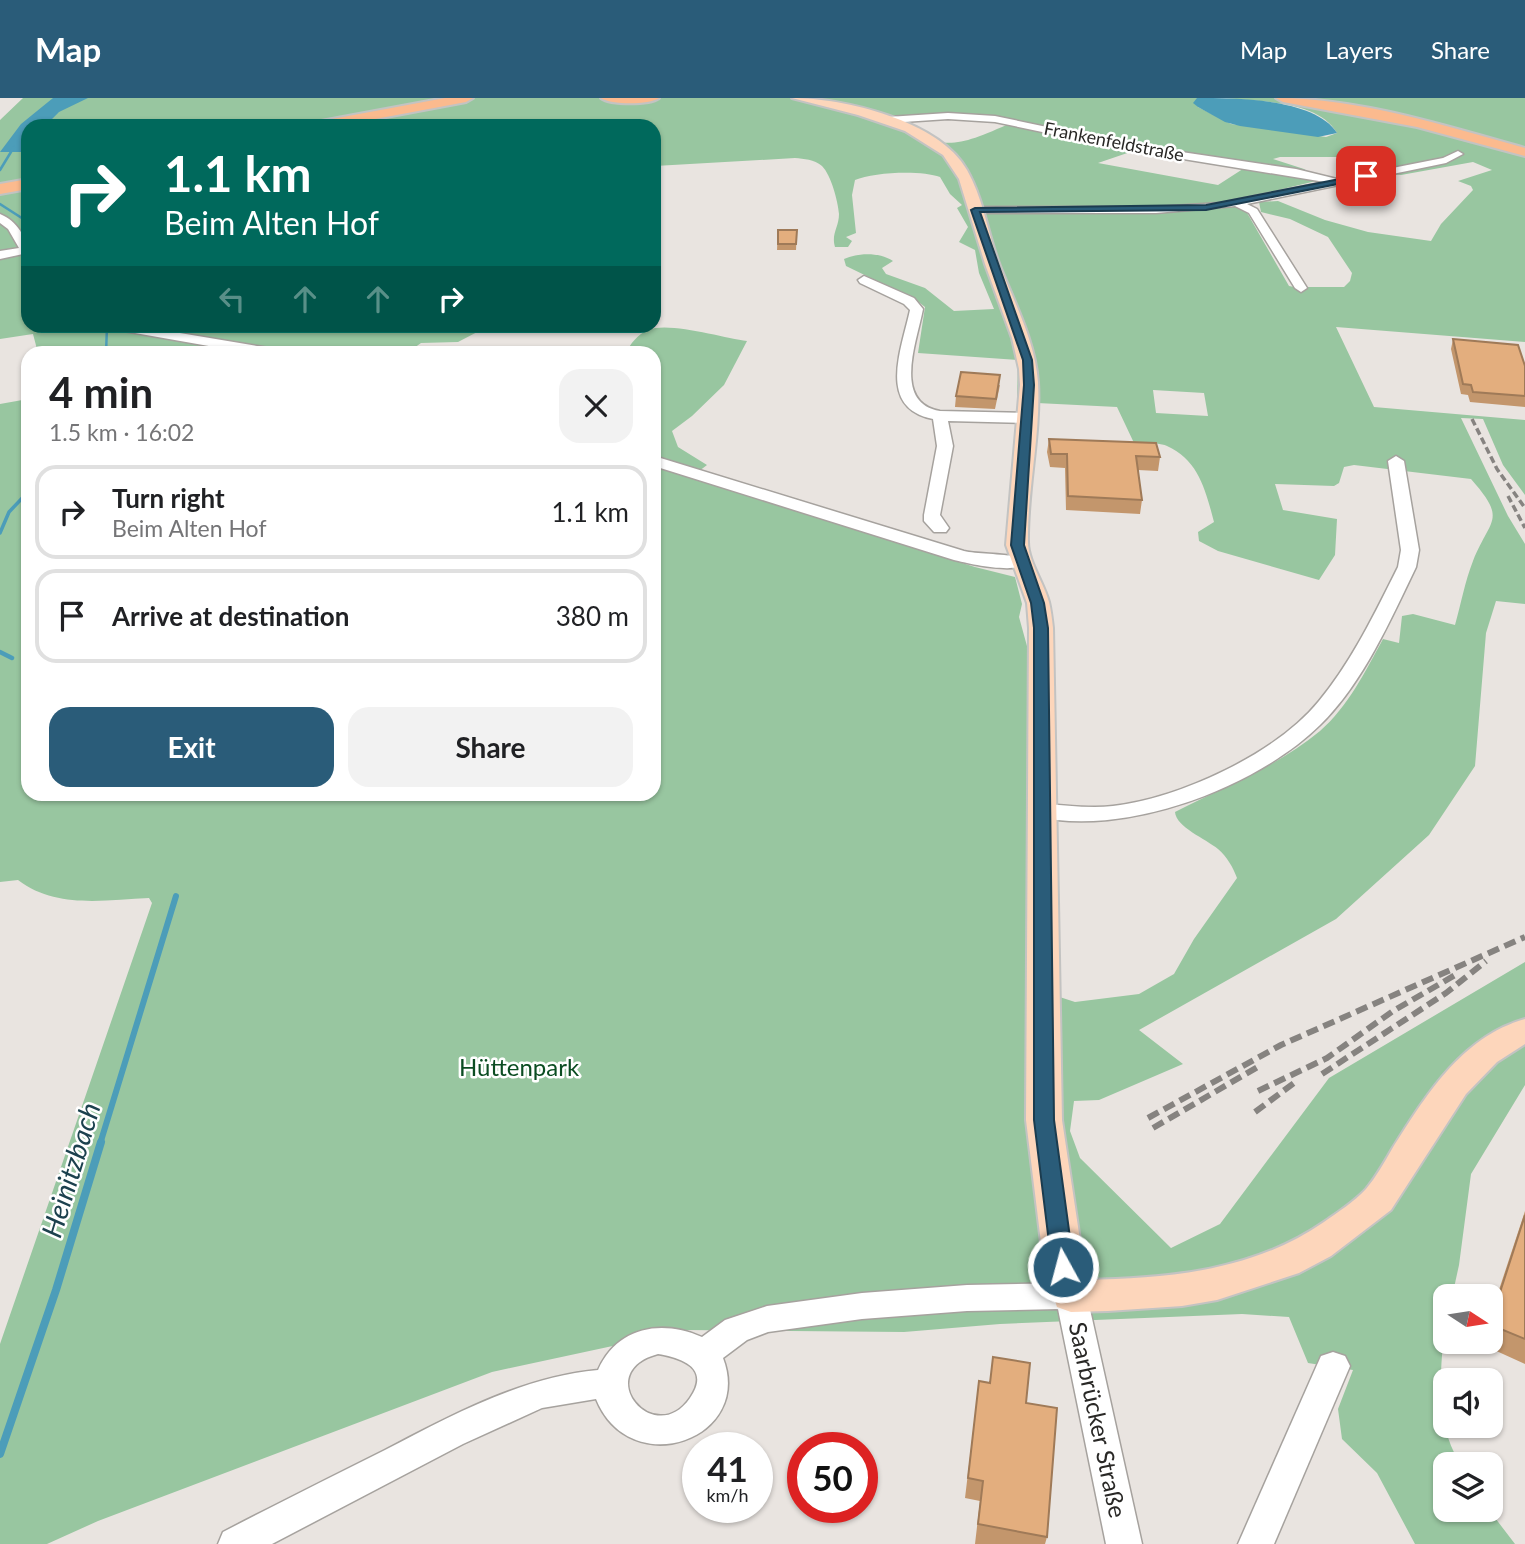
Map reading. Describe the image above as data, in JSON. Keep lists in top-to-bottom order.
{
  "streets": {
    "street": ["Frankenfeldstraße", "Saarbrücker Straße"]
  },
  "water": ["Heinitzbach"],
  "parks": ["Hüttenpark"],
  "north": "right",
  "page": {
    "header": "Map",
    "nav": ["Map", "Layers", "Share"],
    "turn": ["1.1 km", "Beim Alten Hof"],
    "heading": ["4 min", "1.5 km · 16:02"],
    "list": [
      {
        "name": "Turn right",
        "note": "Beim Alten Hof",
        "value": "1.1 km"
      },
      {
        "name": "Arrive at destination",
        "value": "380 m"
      }
    ],
    "buttons": ["Exit", "Share"],
    "speed": "41 km/h",
    "limit": "50"
  }
}
